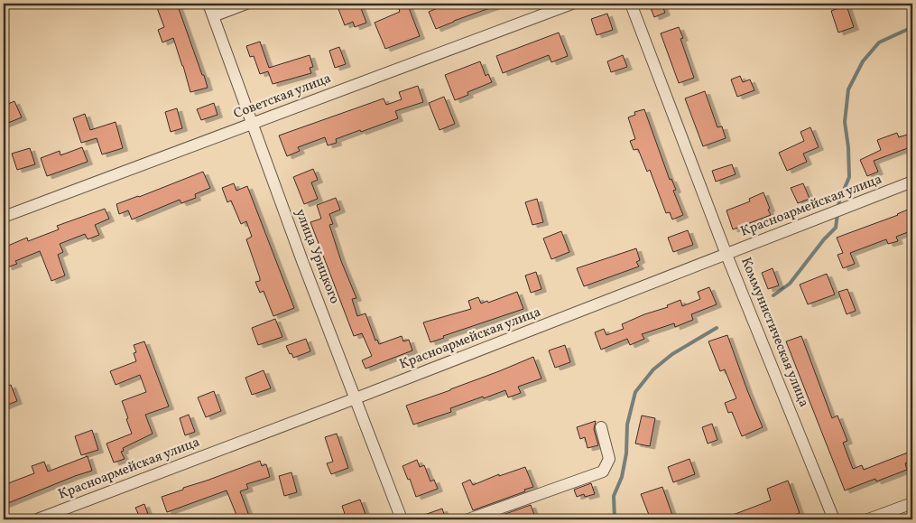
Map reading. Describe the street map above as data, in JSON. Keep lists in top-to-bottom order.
{
  "streets": {
    "street": [
      "Советская улица",
      "Красноармейская улица",
      "улица Урицкого",
      "Коммунистическая улица"
    ]
  },
  "crossings": [
    ["Советская улица", "улица Урицкого"],
    ["Красноармейская улица", "улица Урицкого"],
    ["Красноармейская улица", "Коммунистическая улица"]
  ]
}
